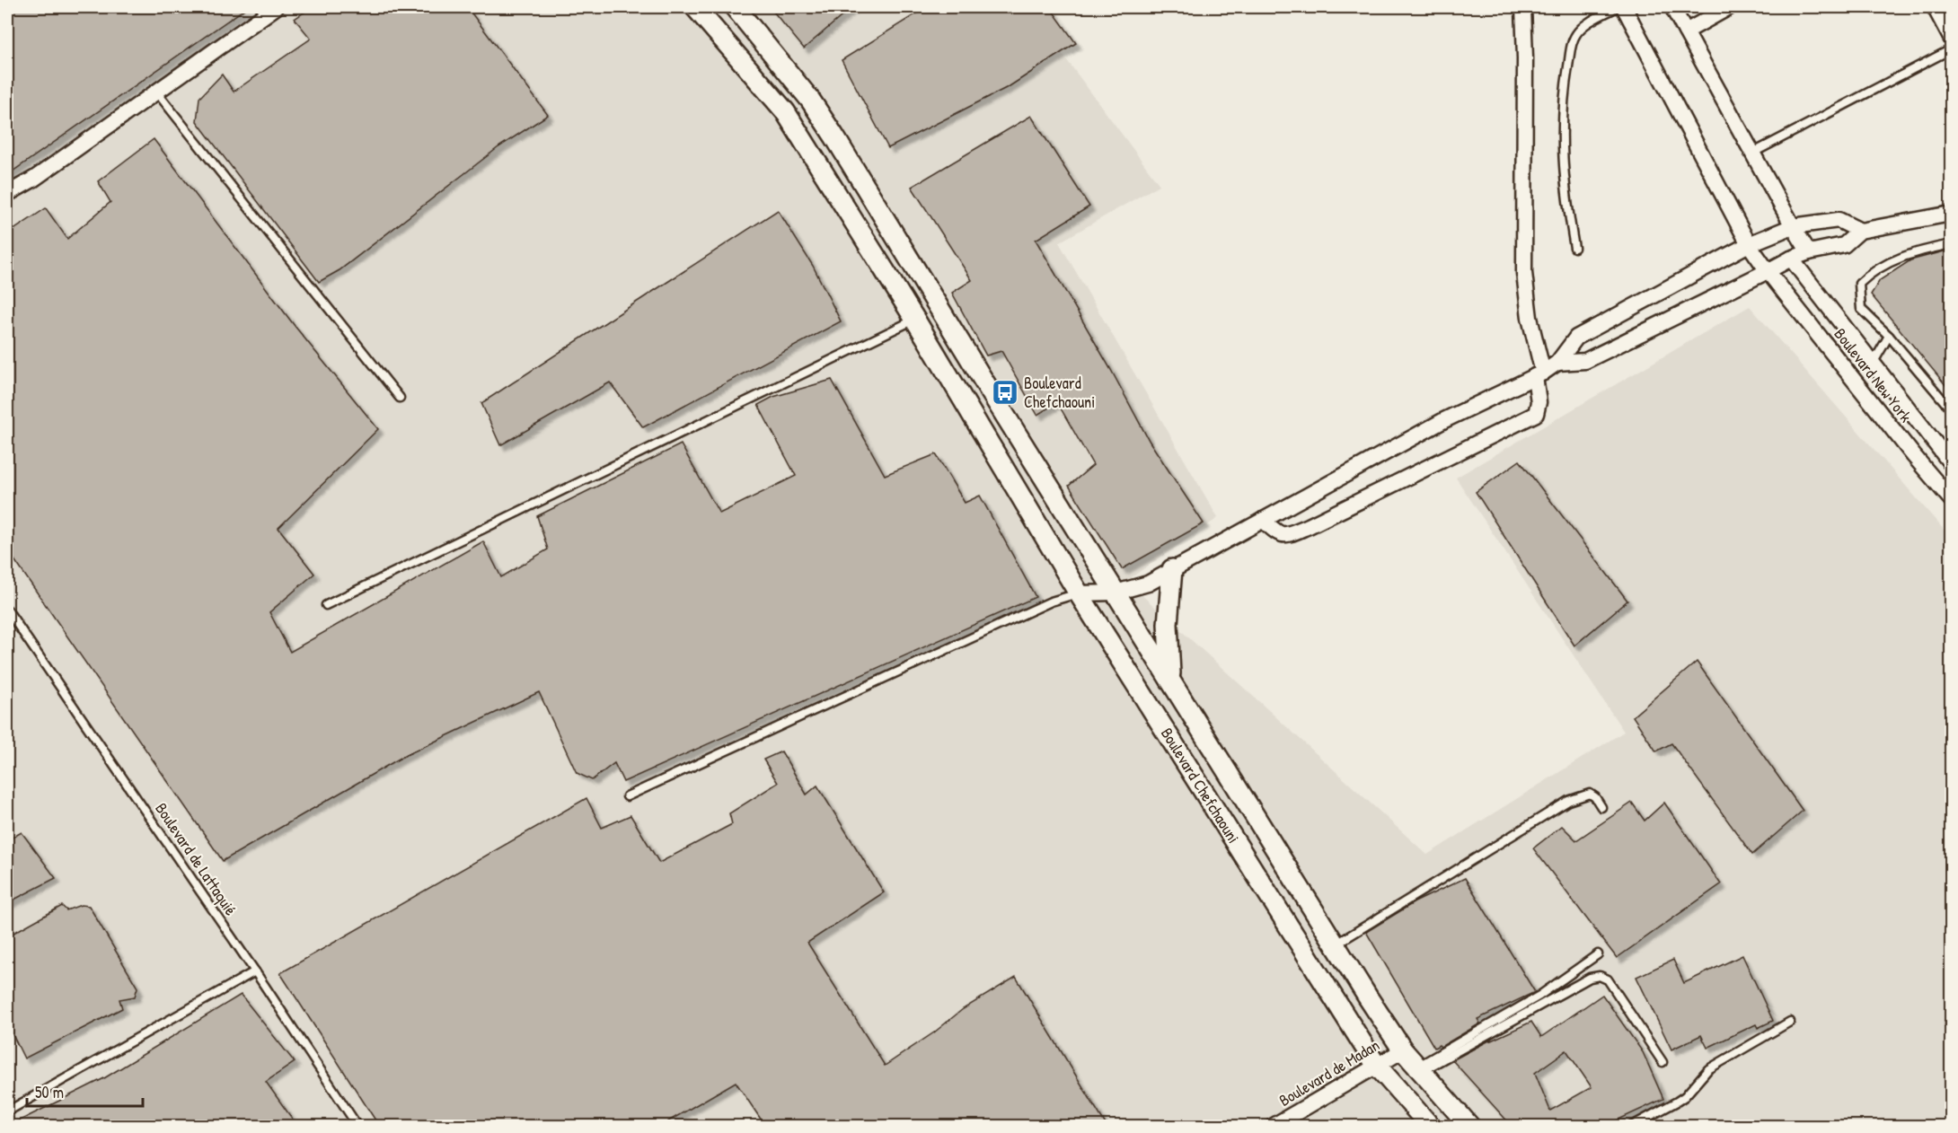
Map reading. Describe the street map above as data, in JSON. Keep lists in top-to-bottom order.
{
  "streets": {
    "street": ["Boulevard New York", "Boulevard Chefchaouni", "Boulevard de Madan"],
    "lane": ["Boulevard de Lattaquié"]
  },
  "crossings": [
    ["Boulevard Chefchaouni", "Boulevard de Madan"]
  ],
  "places": {
    "bus stop": ["Boulevard Chefchaouni"]
  },
  "scale_bar": "50 m"
}
